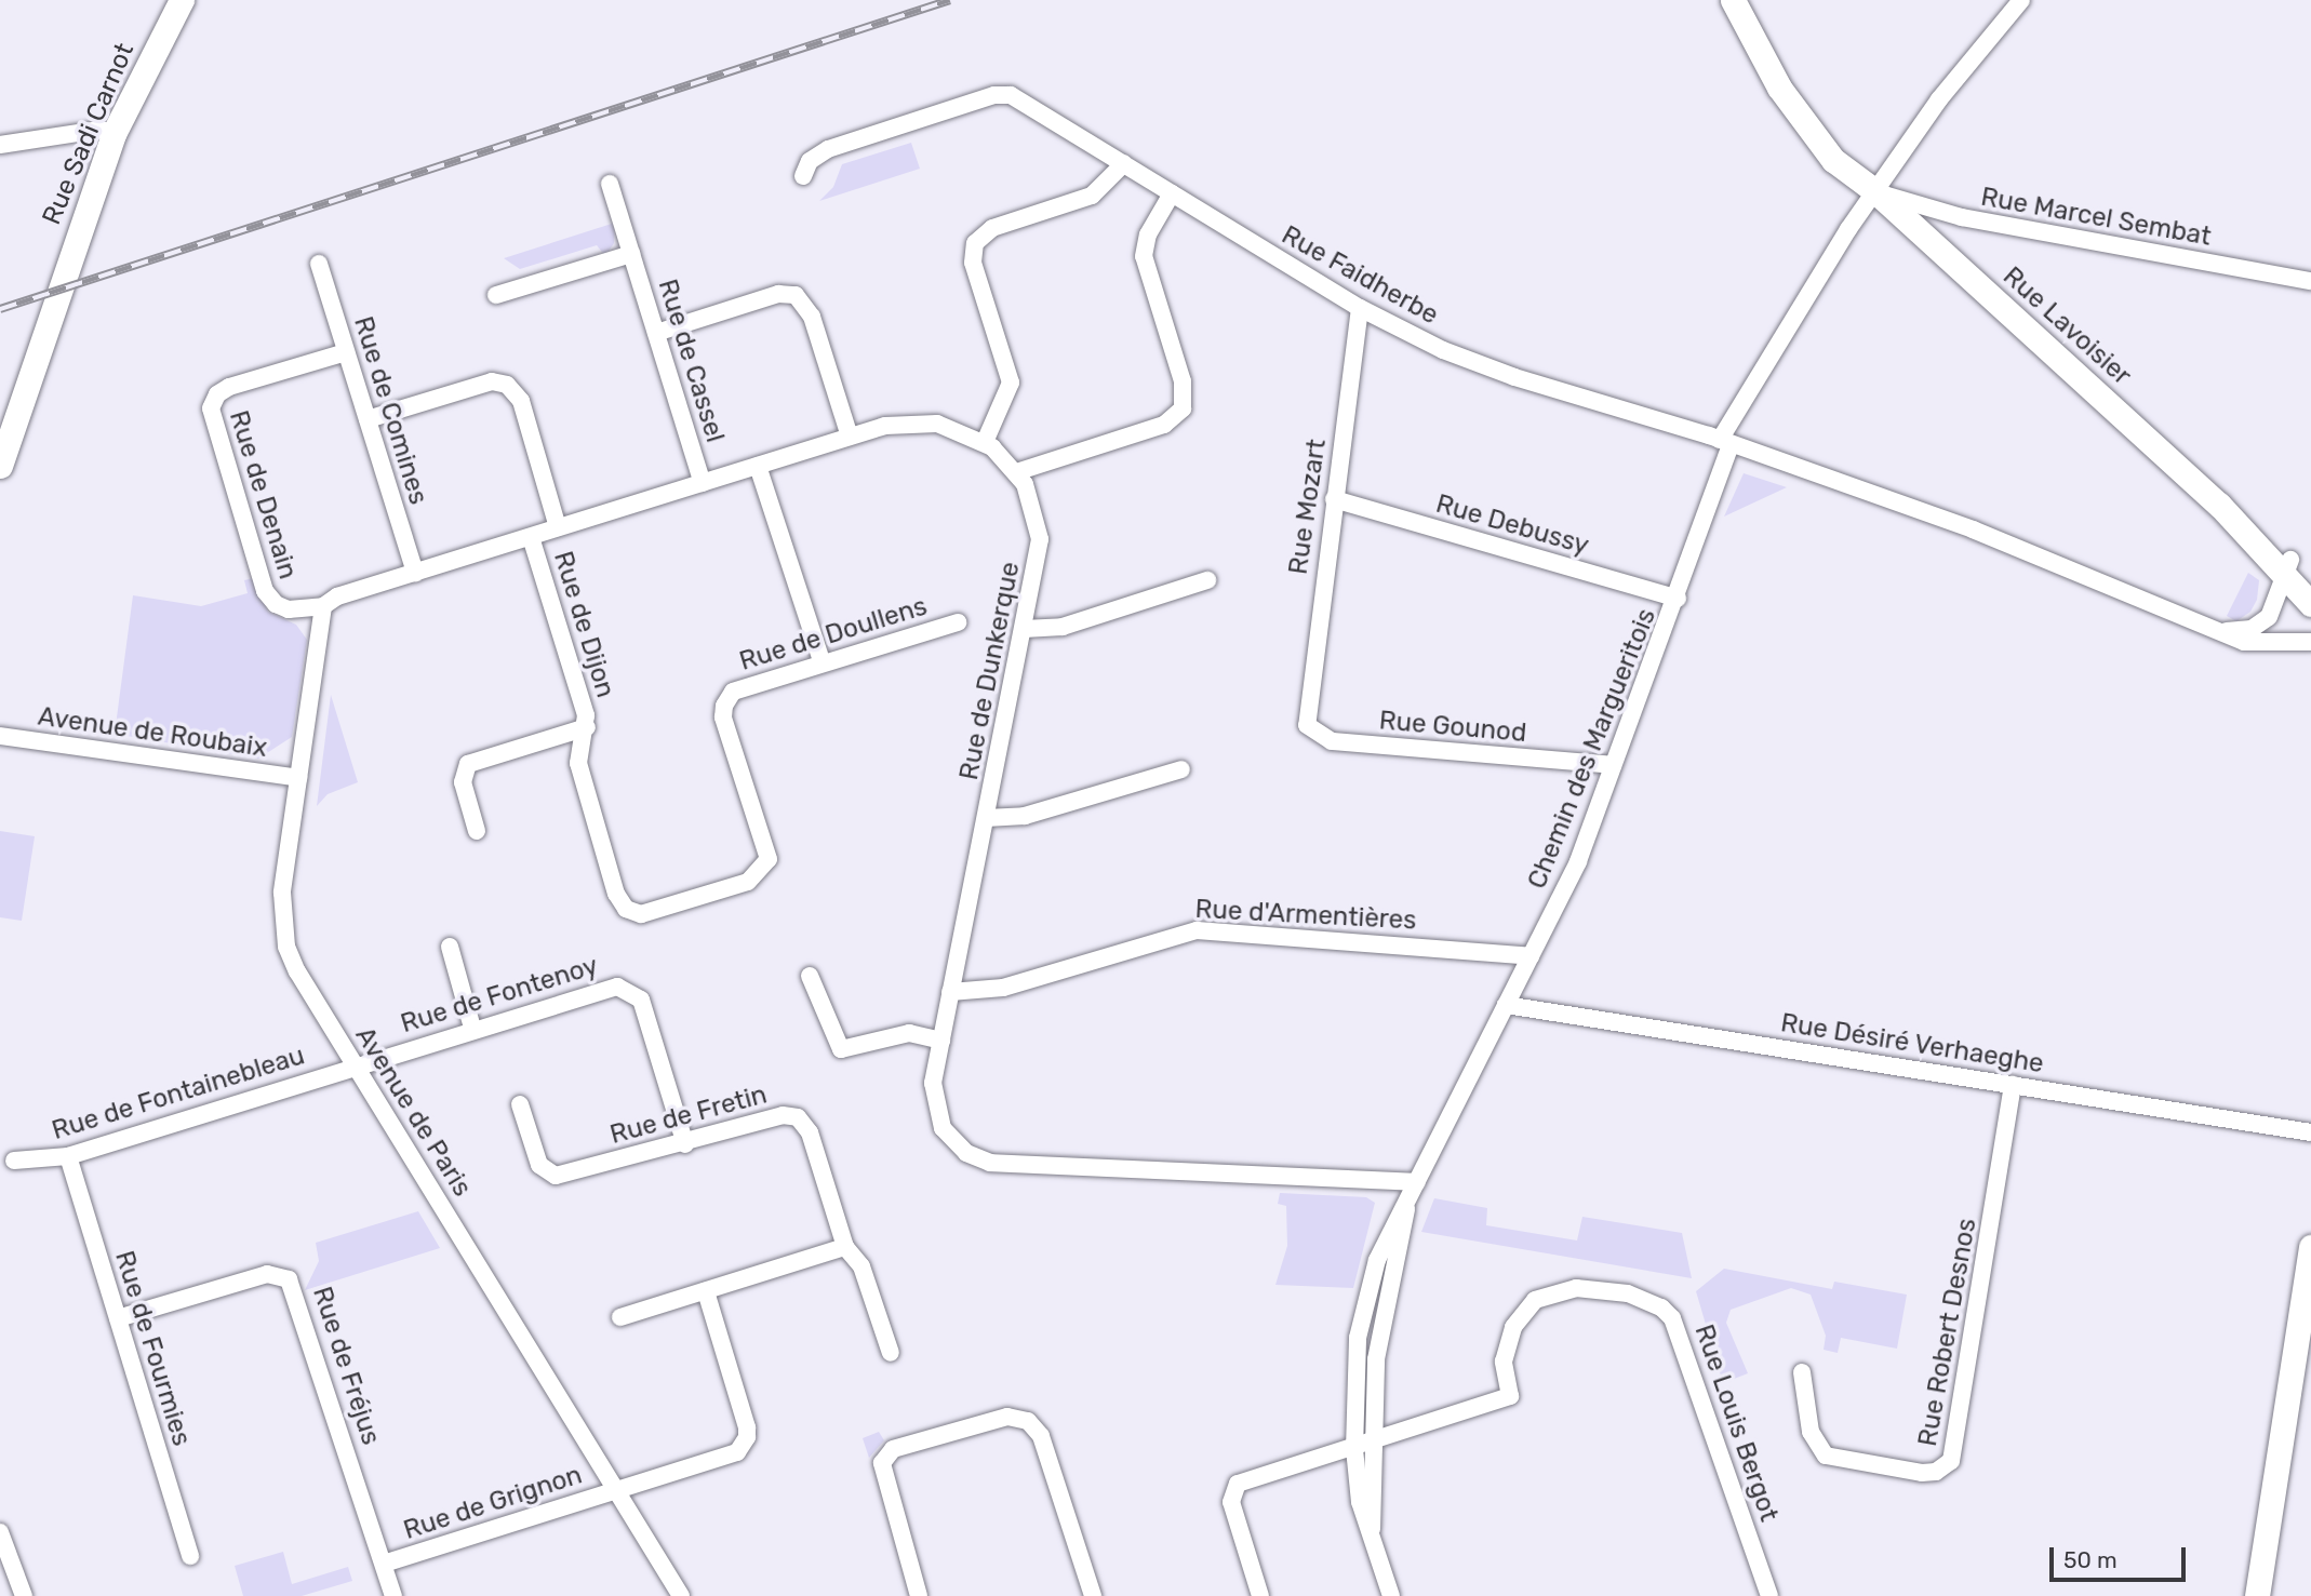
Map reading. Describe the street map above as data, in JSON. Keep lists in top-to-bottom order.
{
  "streets": {
    "main road": ["Rue Sadi Carnot", "Rue Lavoisier"],
    "street": [
      "Rue Marcel Sembat",
      "Rue Faidherbe",
      "Rue de Cassel",
      "Rue de Comines",
      "Rue de Denain",
      "Rue Mozart",
      "Rue Debussy",
      "Rue de Dijon",
      "Rue de Doullens",
      "Rue de Dunkerque",
      "Rue Gounod",
      "Avenue de Roubaix",
      "Chemin des Margueritois",
      "Rue d'Armentières",
      "Rue de Fontenoy",
      "Rue Désiré Verhaeghe",
      "Rue de Fontainebleau",
      "Avenue de Paris",
      "Rue de Fretin",
      "Rue Robert Desnos",
      "Rue de Fourmies",
      "Rue de Fréjus",
      "Rue Louis Bergot",
      "Rue de Grignon"
    ]
  },
  "crossings": [
    ["Rue Marcel Sembat", "Rue Lavoisier"],
    ["Rue Marcel Sembat", "Chemin des Margueritois"],
    ["Rue Faidherbe", "Rue Mozart"],
    ["Rue Faidherbe", "Chemin des Margueritois"],
    ["Rue Lavoisier", "Chemin des Margueritois"],
    ["Rue de Cassel", "Rue de Dunkerque"],
    ["Rue de Comines", "Rue de Denain"],
    ["Rue de Comines", "Rue de Dunkerque"],
    ["Rue de Denain", "Rue de Dunkerque"],
    ["Rue de Denain", "Avenue de Paris"],
    ["Rue Mozart", "Rue Debussy"],
    ["Rue Mozart", "Rue Gounod"],
    ["Rue Debussy", "Chemin des Margueritois"],
    ["Rue de Dijon", "Rue de Doullens"],
    ["Rue de Dijon", "Rue de Dunkerque"],
    ["Rue de Dunkerque", "Chemin des Margueritois"],
    ["Rue de Dunkerque", "Rue d'Armentières"],
    ["Rue de Dunkerque", "Avenue de Paris"],
    ["Rue Gounod", "Chemin des Margueritois"],
    ["Avenue de Roubaix", "Avenue de Paris"],
    ["Chemin des Margueritois", "Rue d'Armentières"],
    ["Chemin des Margueritois", "Rue Désiré Verhaeghe"],
    ["Chemin des Margueritois", "Rue Louis Bergot"],
    ["Rue de Fontenoy", "Rue de Fontainebleau"],
    ["Rue de Fontenoy", "Avenue de Paris"],
    ["Rue de Fontenoy", "Rue de Fretin"],
    ["Rue Désiré Verhaeghe", "Rue Robert Desnos"],
    ["Rue de Fontainebleau", "Avenue de Paris"],
    ["Rue de Fontainebleau", "Rue de Fourmies"],
    ["Avenue de Paris", "Rue de Grignon"],
    ["Rue de Fourmies", "Rue de Fréjus"],
    ["Rue de Fréjus", "Rue de Grignon"]
  ],
  "scale_bar": "50 m"
}
